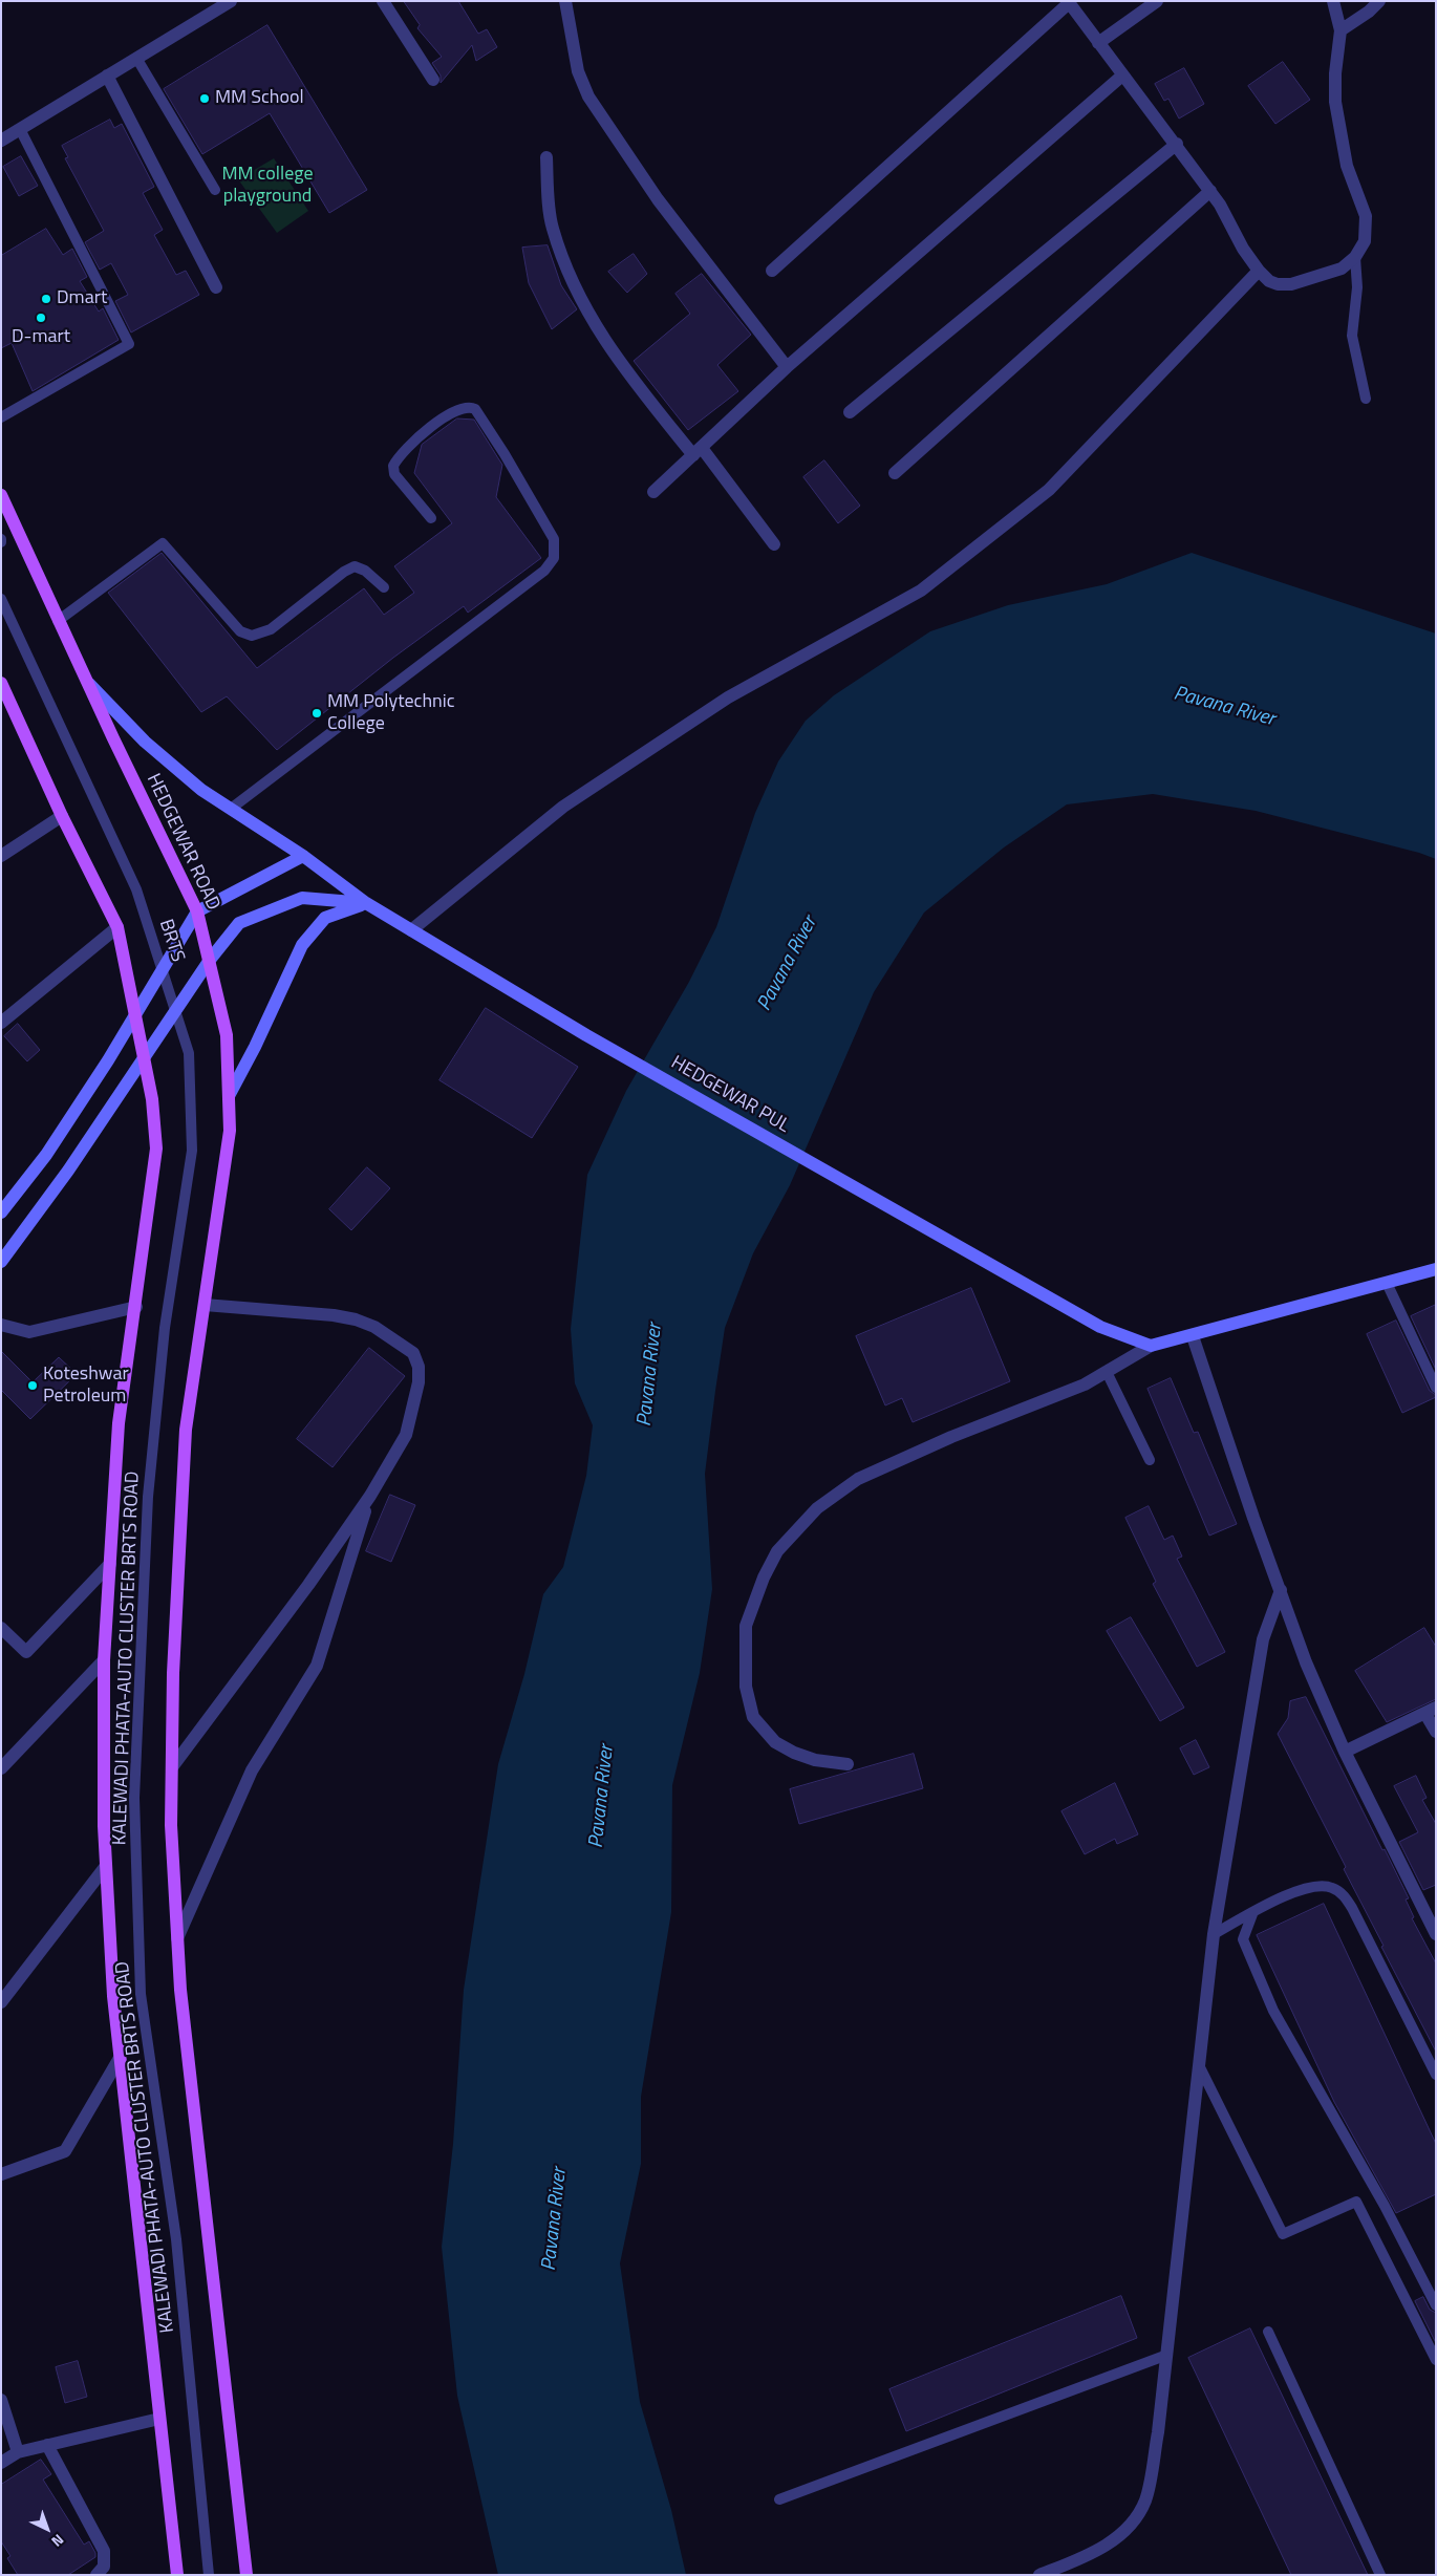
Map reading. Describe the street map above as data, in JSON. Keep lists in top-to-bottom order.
{
  "streets": {
    "main road": ["HEDGEWAR ROAD", "HEDGEWAR PUL"],
    "lane": ["BRTS", "KALEWADI PHATA-AUTO CLUSTER BRTS ROAD"]
  },
  "crossings": [
    ["HEDGEWAR ROAD", "HEDGEWAR PUL"],
    ["BRTS", "KALEWADI PHATA-AUTO CLUSTER BRTS ROAD"]
  ],
  "water": ["Pavana River"],
  "parks": ["MM college playground"],
  "places": [
    "MM School",
    "Dmart",
    "D-mart",
    "MM Polytechnic College",
    "Koteshwar Petroleum"
  ],
  "north": "bottom right"
}
